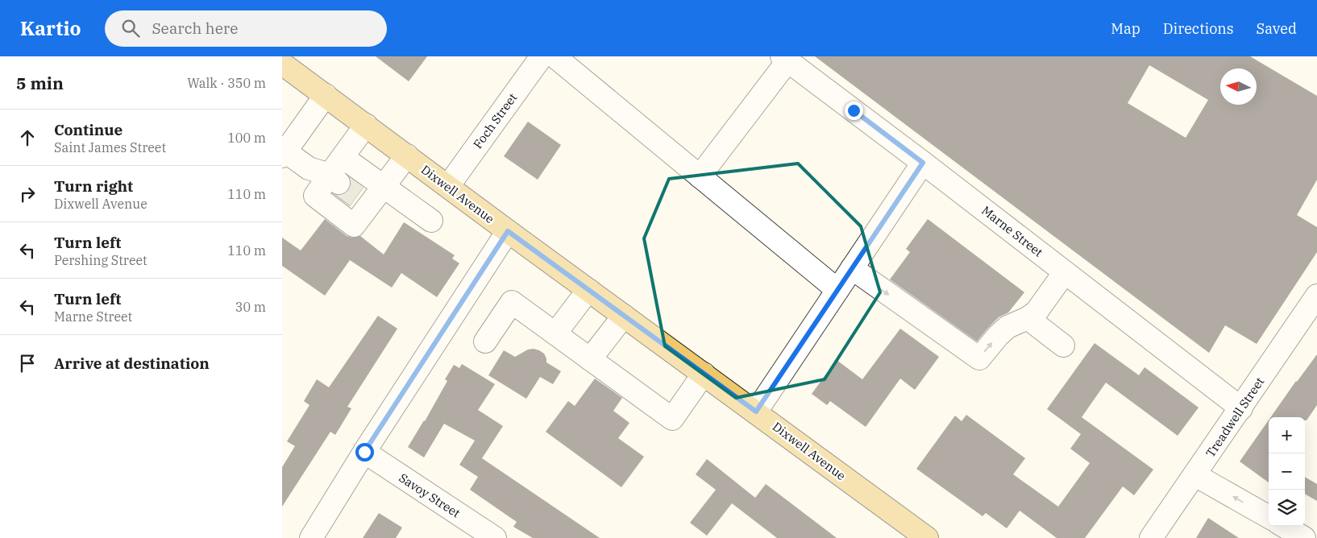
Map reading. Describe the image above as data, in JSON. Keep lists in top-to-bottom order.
{
  "streets": {
    "main road": ["Dixwell Avenue"],
    "street": [
      "Foch Street",
      "Marne Street",
      "Treadwell Street",
      "Savoy Street"
    ]
  },
  "crossings": [
    ["Foch Street", "Dixwell Avenue"],
    ["Marne Street", "Treadwell Street"]
  ],
  "north": "left",
  "page": {
    "header": "Kartio",
    "search": "Search here",
    "nav": ["Map", "Directions", "Saved"],
    "heading": ["5 min", "Walk · 350 m"],
    "list": [
      ["Continue", "Saint James Street", "100 m"],
      ["Turn right", "Dixwell Avenue", "110 m"],
      ["Turn left", "Pershing Street", "110 m"],
      ["Turn left", "Marne Street", "30 m"],
      "Arrive at destination"
    ],
    "map_buttons": ["+", "−"]
  }
}
